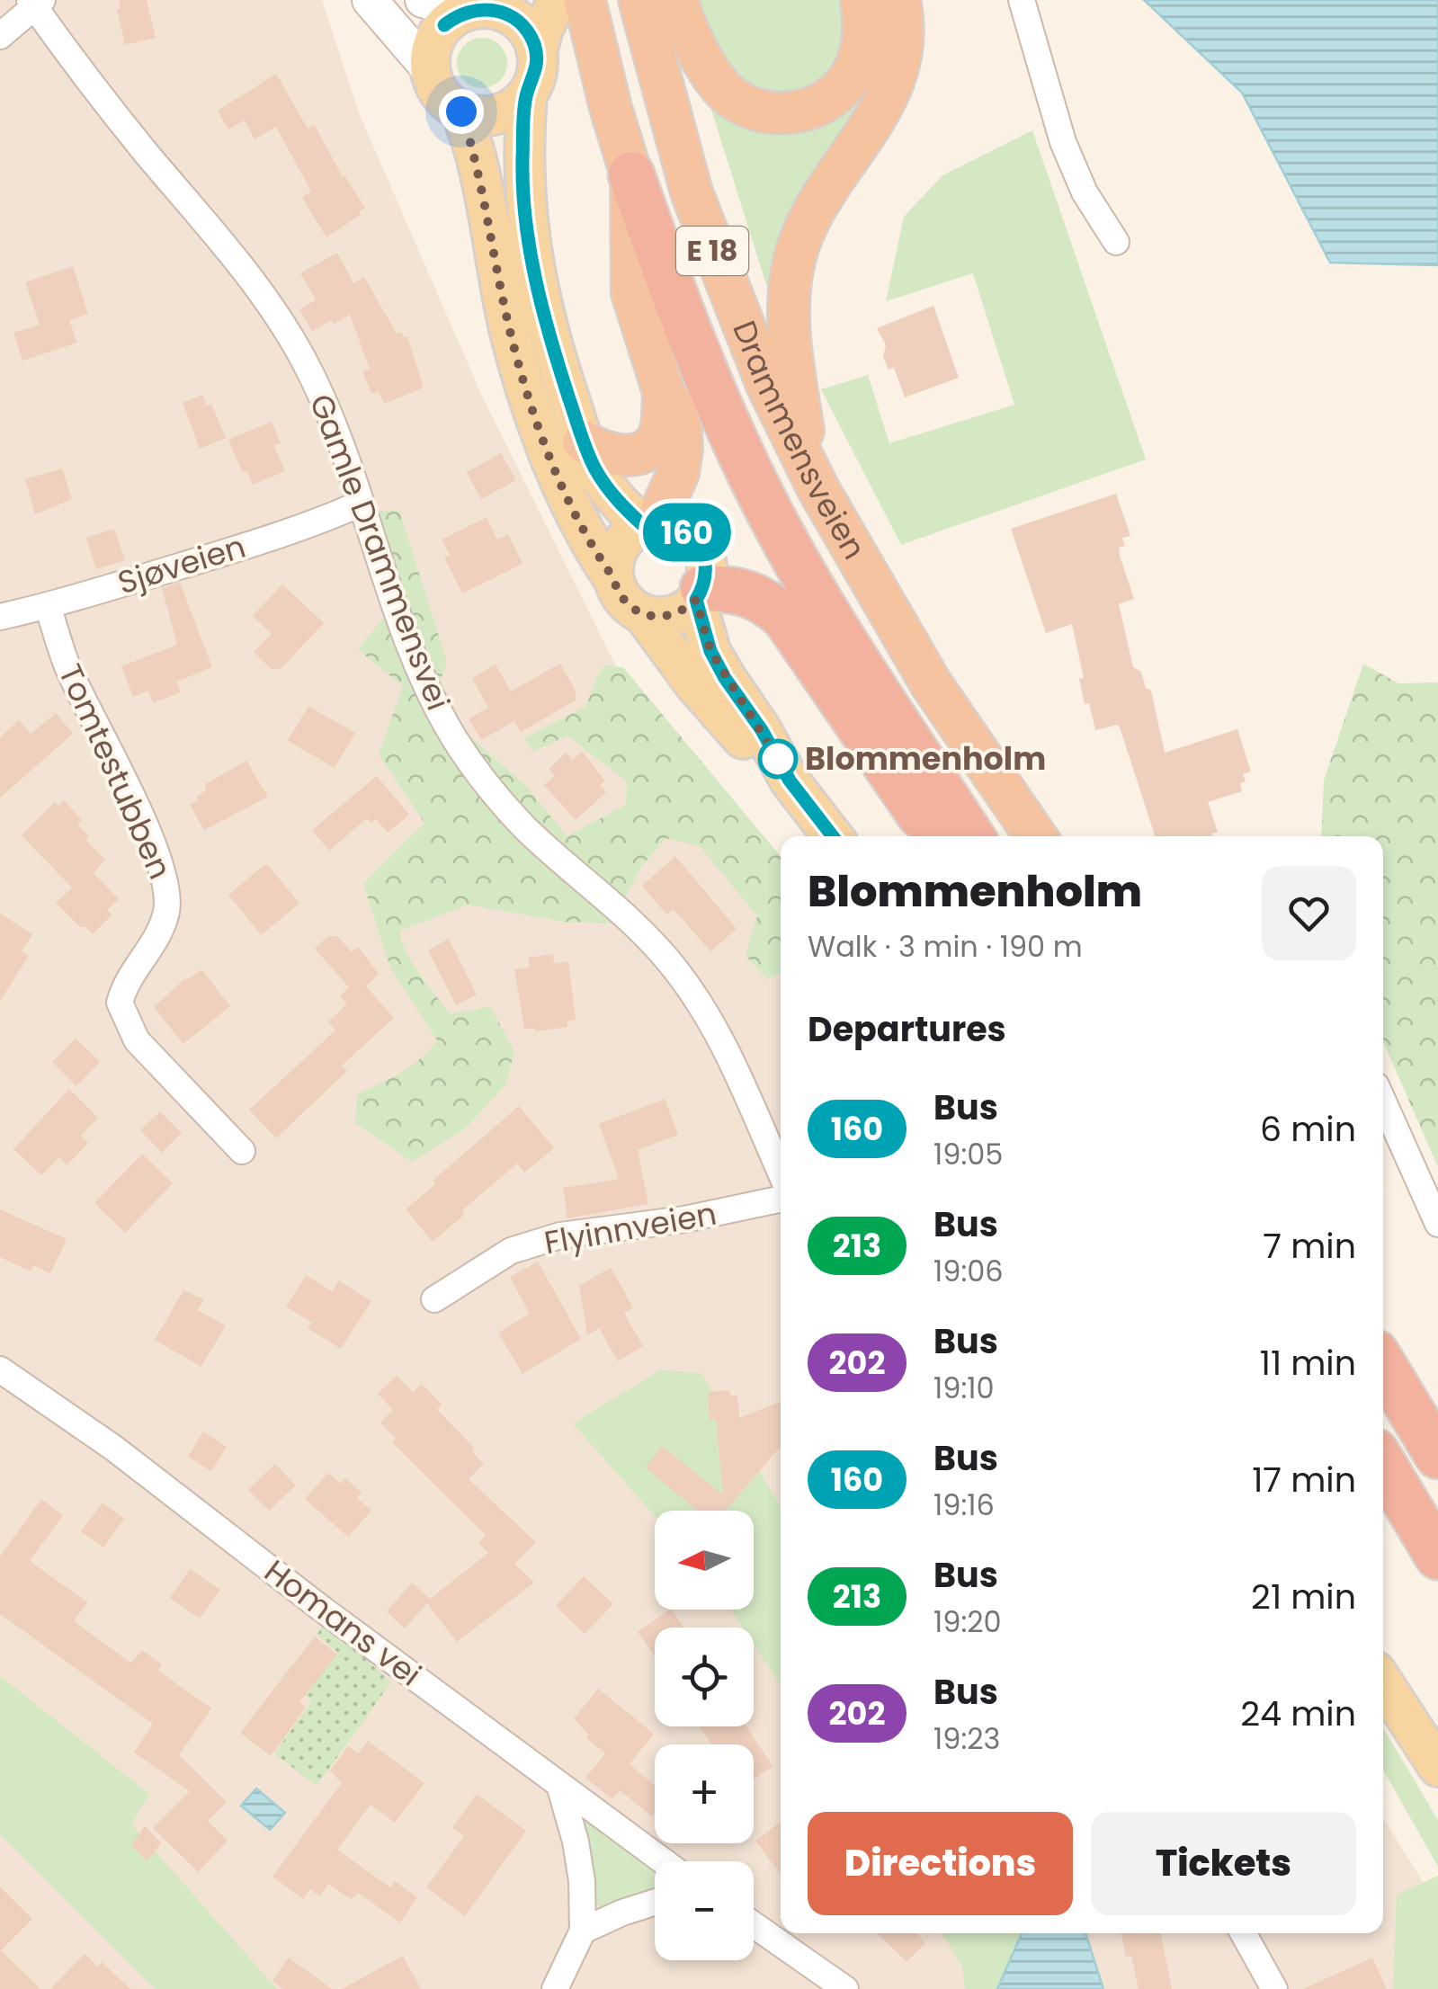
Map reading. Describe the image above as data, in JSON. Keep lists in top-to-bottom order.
{
  "streets": {
    "highway": ["E 18", "Drammensveien"],
    "street": [
      "Gamle Drammensvei",
      "Sjøveien",
      "Tomtestubben",
      "Flyinnveien",
      "Homans vei"
    ]
  },
  "crossings": [
    ["E 18", "Drammensveien"],
    ["Gamle Drammensvei", "Sjøveien"],
    ["Sjøveien", "Tomtestubben"]
  ],
  "places": ["Blommenholm"],
  "lines": ["bus line 160"],
  "north": "left",
  "page": {
    "on_map": "160",
    "heading": [
      ["Blommenholm", "Walk · 3 min · 190 m"],
      "Departures"
    ],
    "list": [
      {
        "mark": "160",
        "name": "Bus",
        "note": "19:05",
        "value": "6 min"
      },
      {
        "mark": "213",
        "name": "Bus",
        "note": "19:06",
        "value": "7 min"
      },
      {
        "mark": "202",
        "name": "Bus",
        "note": "19:10",
        "value": "11 min"
      },
      {
        "mark": "160",
        "name": "Bus",
        "note": "19:16",
        "value": "17 min"
      },
      {
        "mark": "213",
        "name": "Bus",
        "note": "19:20",
        "value": "21 min"
      },
      {
        "mark": "202",
        "name": "Bus",
        "note": "19:23",
        "value": "24 min"
      }
    ],
    "map_buttons": ["+", "−"],
    "buttons": ["Directions", "Tickets"]
  }
}
